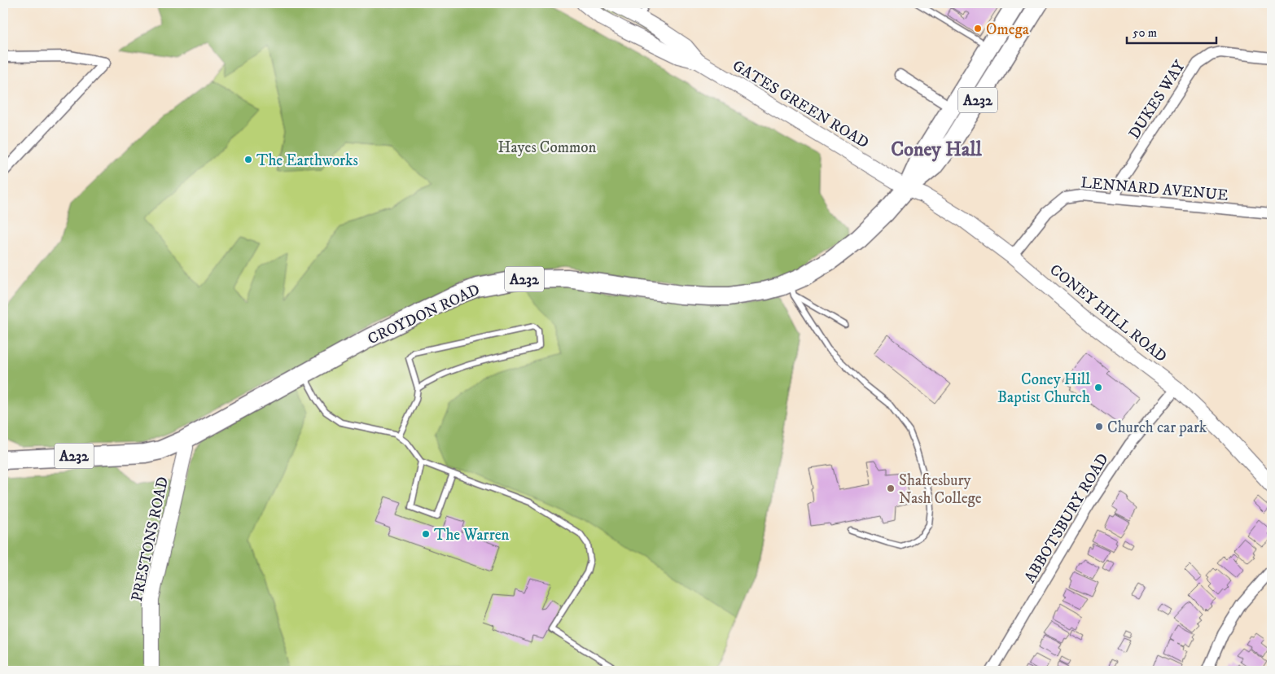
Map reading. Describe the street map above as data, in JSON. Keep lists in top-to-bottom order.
{
  "streets": {
    "highway": ["A232", "CROYDON ROAD"],
    "street": [
      "DUKES WAY",
      "GATES GREEN ROAD",
      "LENNARD AVENUE",
      "CONEY HILL ROAD",
      "ABBOTSBURY ROAD",
      "PRESTONS ROAD"
    ]
  },
  "crossings": [
    ["DUKES WAY", "LENNARD AVENUE"],
    ["GATES GREEN ROAD", "CONEY HILL ROAD"],
    ["GATES GREEN ROAD", "CROYDON ROAD"],
    ["LENNARD AVENUE", "CONEY HILL ROAD"],
    ["CONEY HILL ROAD", "CROYDON ROAD"],
    ["CONEY HILL ROAD", "ABBOTSBURY ROAD"],
    ["CROYDON ROAD", "PRESTONS ROAD"]
  ],
  "districts": ["Coney Hall"],
  "parks": ["Hayes Common"],
  "places": [
    "Omega",
    "The Earthworks",
    "Coney Hill Baptist Church",
    "Church car park",
    "Shaftesbury Nash College",
    "The Warren"
  ],
  "scale_bar": "50 m"
}
